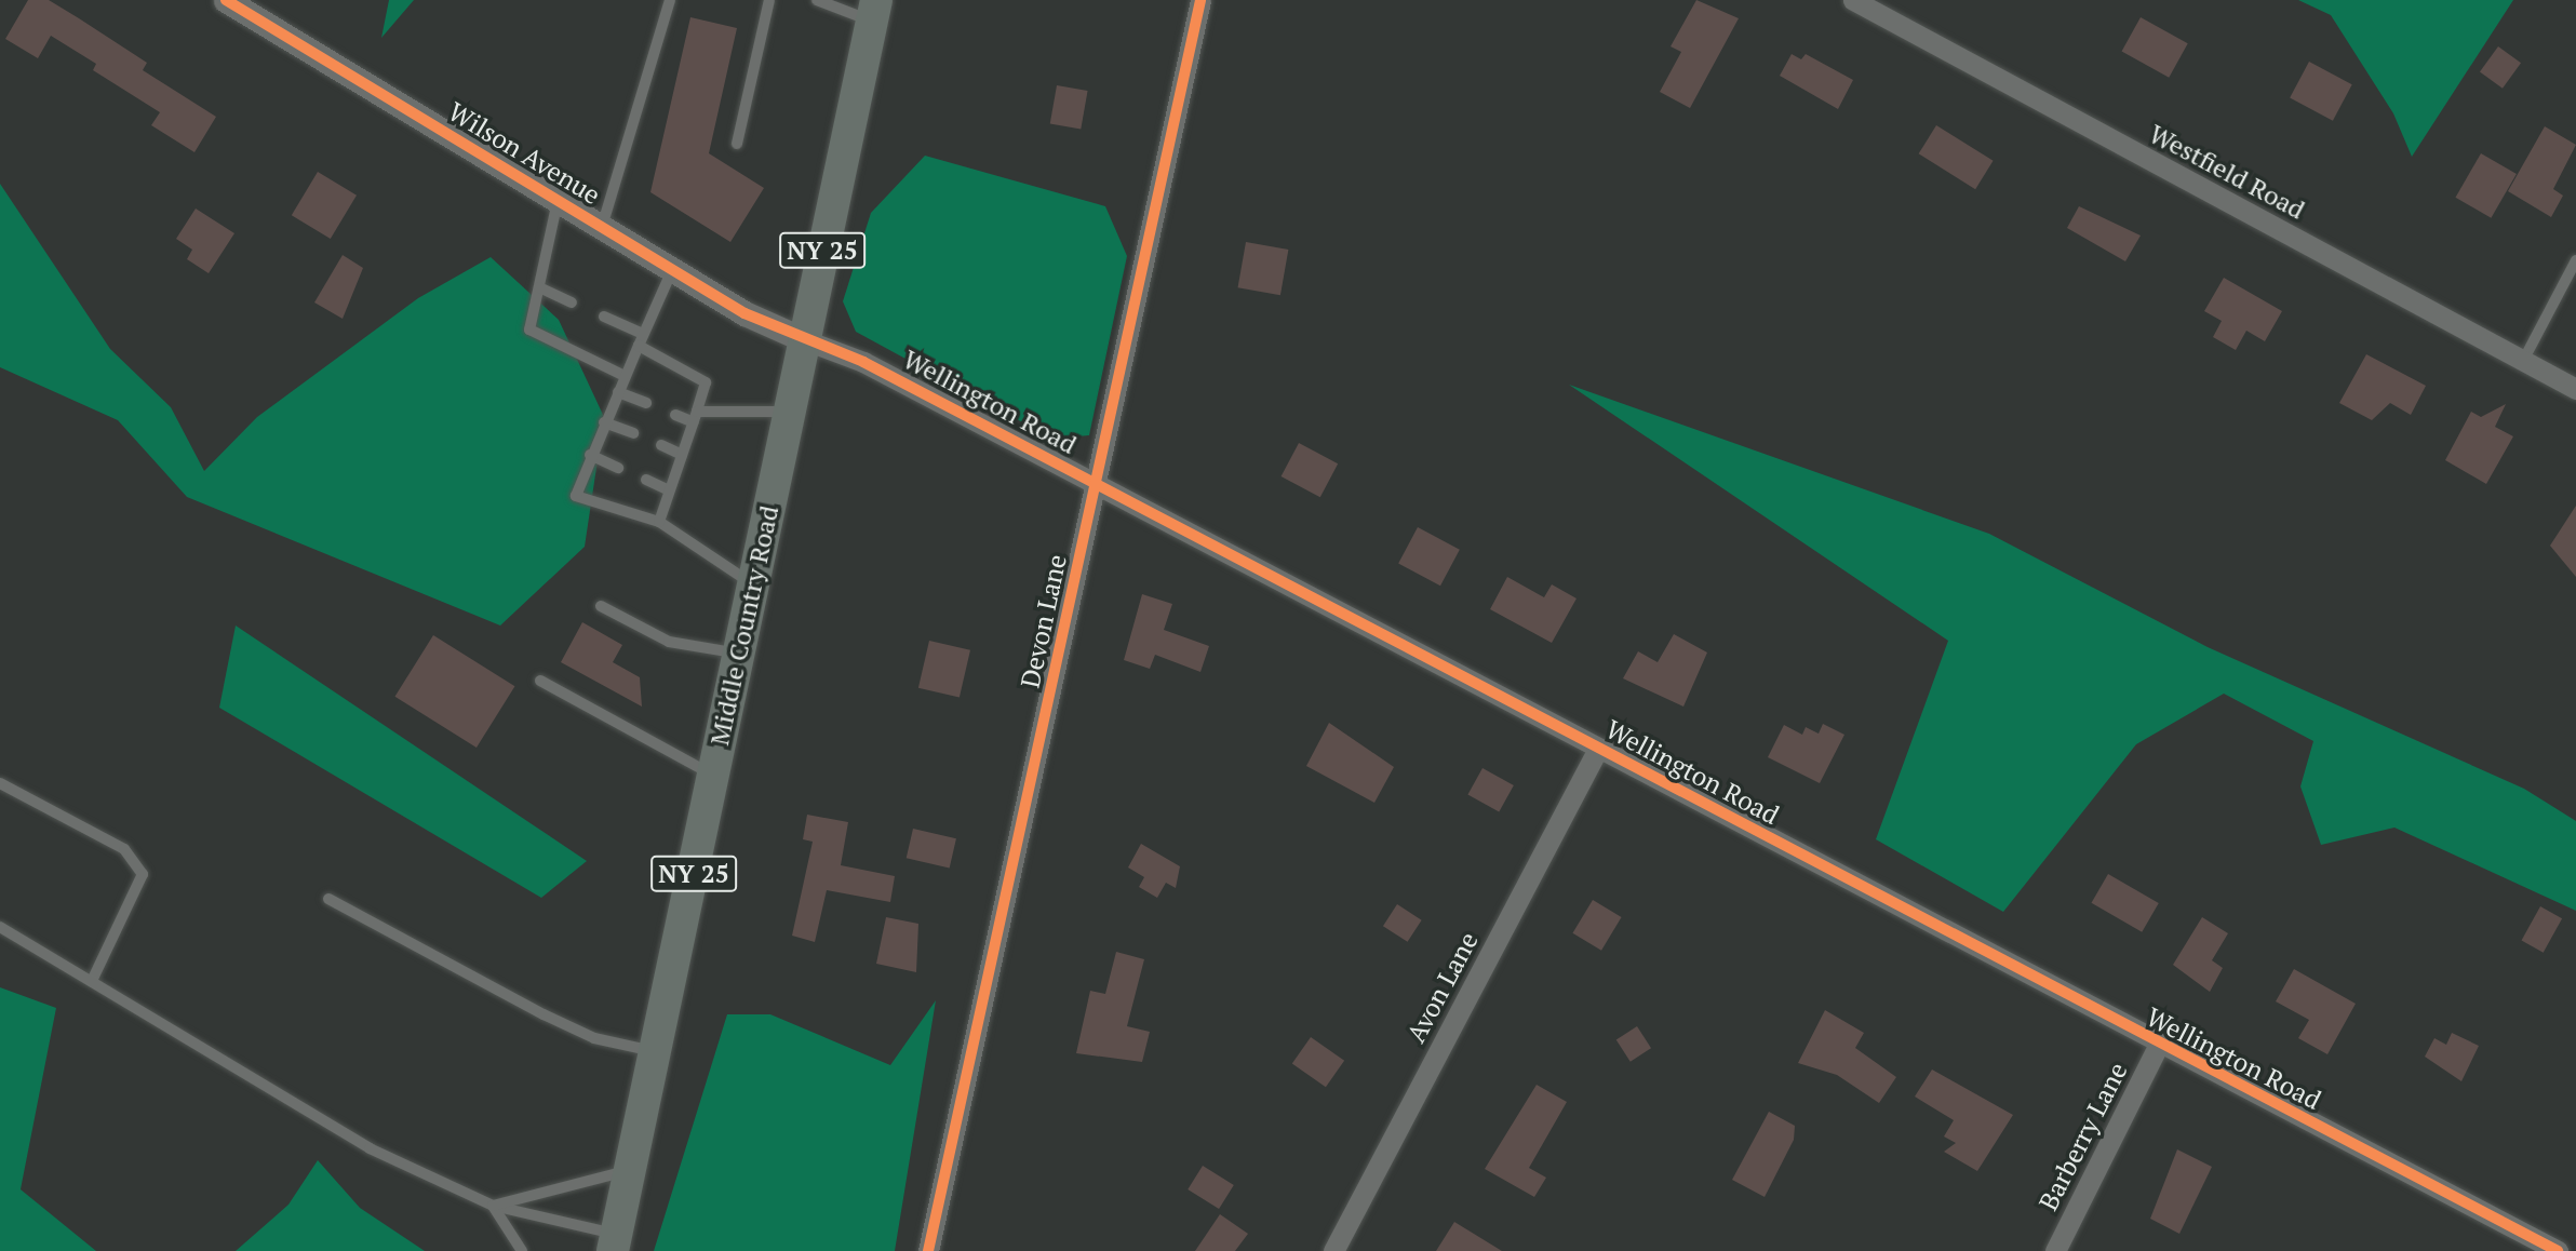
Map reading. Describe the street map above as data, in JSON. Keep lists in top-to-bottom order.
{
  "streets": {
    "main road": ["NY 25", "Middle Country Road"],
    "street": [
      "Wilson Avenue",
      "Westfield Road",
      "Wellington Road",
      "Devon Lane",
      "Avon Lane",
      "Barberry Lane"
    ]
  },
  "crossings": [
    ["Wilson Avenue", "Wellington Road"],
    ["Wilson Avenue", "Middle Country Road"],
    ["Wellington Road", "Devon Lane"],
    ["Wellington Road", "Middle Country Road"],
    ["Wellington Road", "Avon Lane"],
    ["Wellington Road", "Barberry Lane"]
  ]
}
